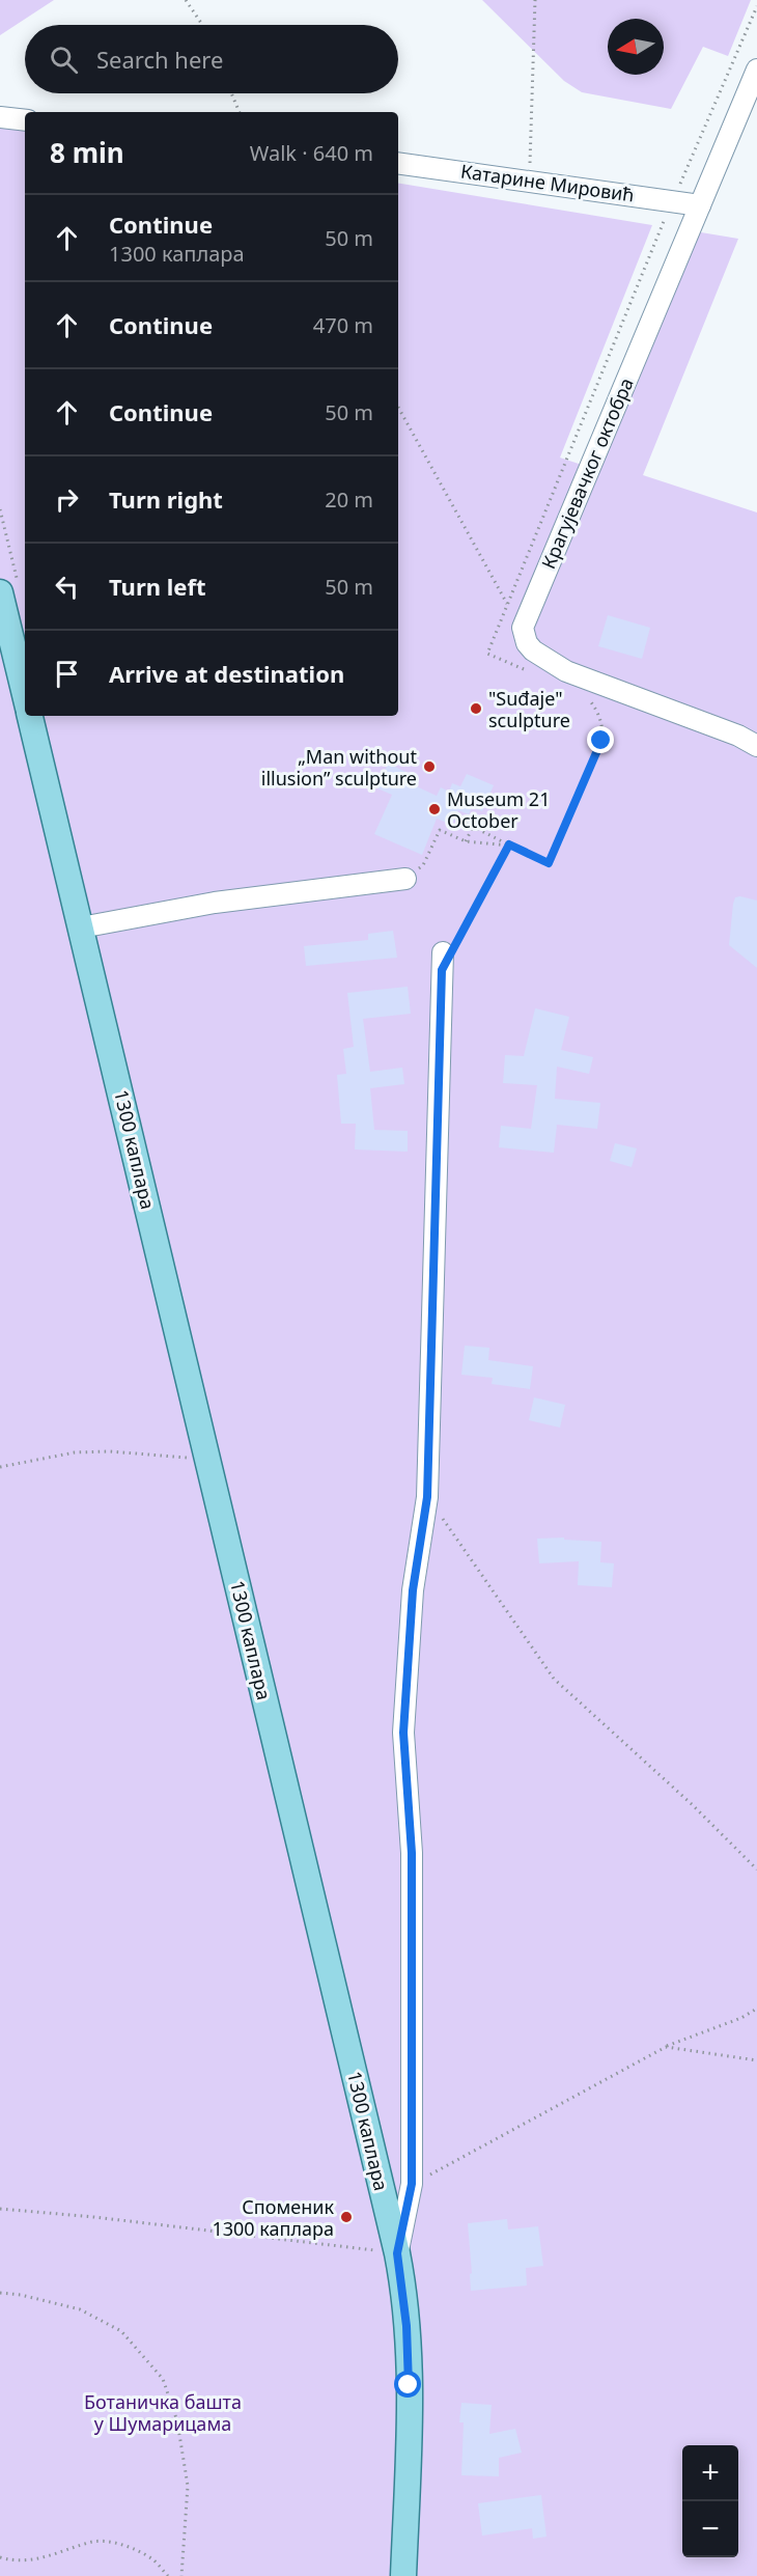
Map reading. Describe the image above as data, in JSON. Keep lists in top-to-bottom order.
{
  "streets": {
    "main road": ["1300 каплара"],
    "street": ["Катарине Мировић", "Крагујевачког октобра"]
  },
  "crossings": [
    ["Катарине Мировић", "Крагујевачког октобра"]
  ],
  "parks": ["Ботаничка башта у Шумарицама"],
  "places": [
    "\"Suđaje\" sculpture",
    "„Man without illusion” sculpture",
    "Museum 21 October",
    "Споменик 1300 каплара"
  ],
  "north": "left",
  "page": {
    "search": "Search here",
    "heading": ["8 min", "Walk · 640 m"],
    "list": [
      ["Continue", "1300 каплара", "50 m"],
      ["Continue", "470 m"],
      ["Continue", "50 m"],
      ["Turn right", "20 m"],
      ["Turn left", "50 m"],
      "Arrive at destination"
    ],
    "map_buttons": ["+", "−"]
  }
}
